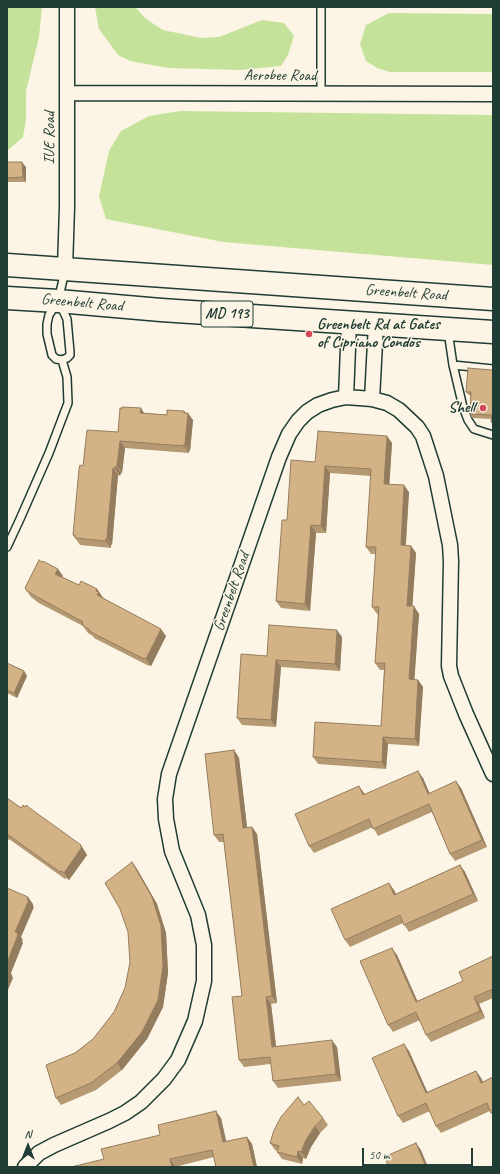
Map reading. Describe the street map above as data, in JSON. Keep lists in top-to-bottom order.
{
  "streets": {
    "main road": ["Greenbelt Road", "MD 193"],
    "street": ["Aerobee Road", "IUE Road"]
  },
  "crossings": [
    ["Aerobee Road", "IUE Road"],
    ["IUE Road", "Greenbelt Road"]
  ],
  "places": ["Greenbelt Rd at Gates of Cipriano Condos", "Shell"],
  "scale_bar": "50 m",
  "north": "top"
}
